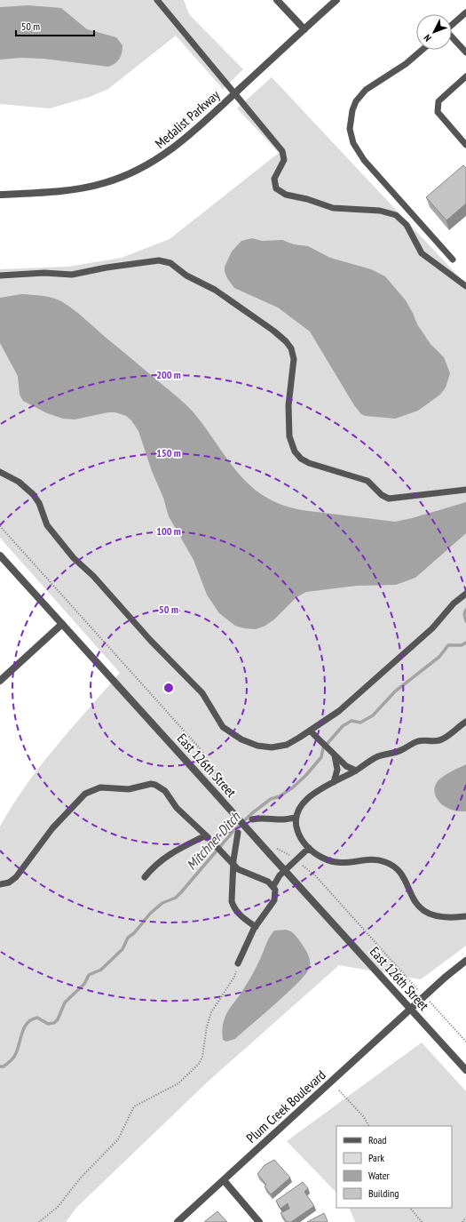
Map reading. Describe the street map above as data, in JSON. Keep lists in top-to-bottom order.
{
  "streets": {
    "street": ["Medalist Parkway", "East 126th Street", "Plum Creek Boulevard"]
  },
  "crossings": [
    ["East 126th Street", "Plum Creek Boulevard"]
  ],
  "water": ["Mitchner Ditch"],
  "legend": [
    "Road",
    "Park",
    "Water",
    "Building"
  ],
  "scale_bar": "50 m",
  "north": "bottom left",
  "rings": [
    "200 m",
    "150 m",
    "100 m",
    "50 m"
  ]
}
